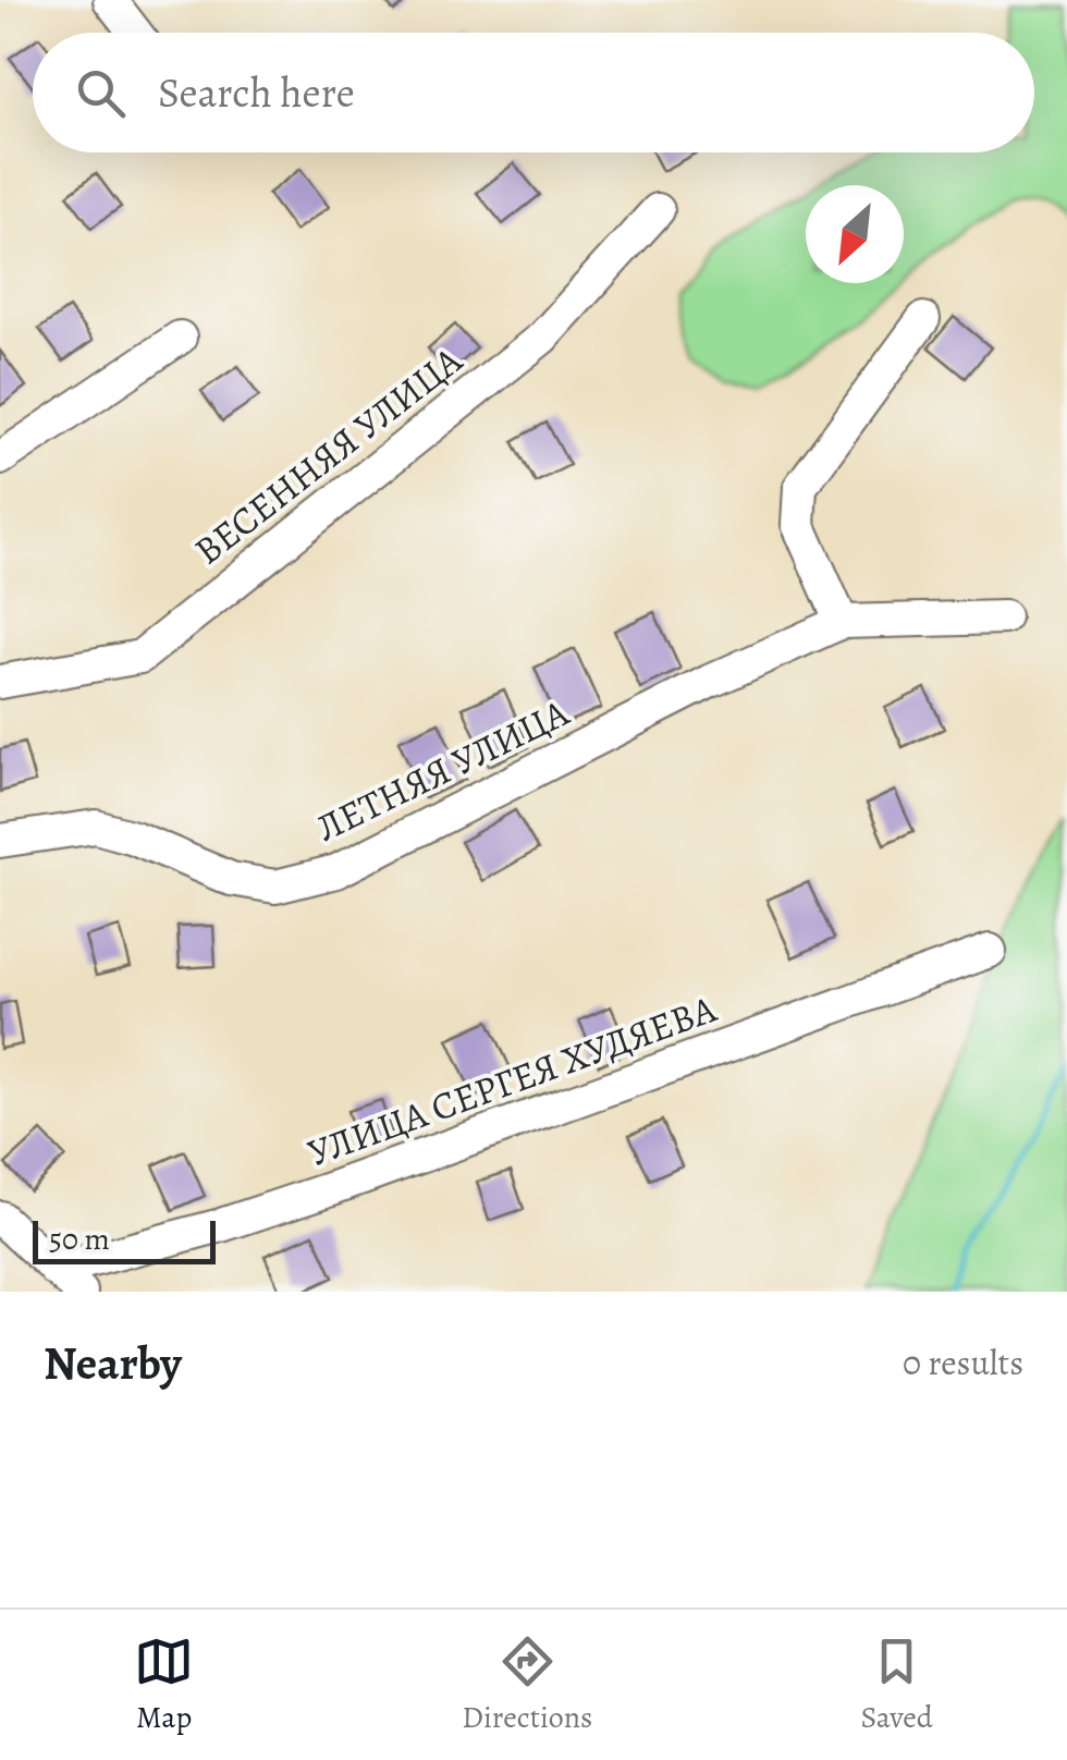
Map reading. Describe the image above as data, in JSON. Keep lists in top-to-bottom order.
{
  "streets": {
    "street": ["ВЕСЕННЯЯ УЛИЦА", "ЛЕТНЯЯ УЛИЦА", "УЛИЦА СЕРГЕЯ ХУДЯЕВА"]
  },
  "scale_bar": "50 m",
  "north": "bottom left",
  "page": {
    "search": "Search here",
    "scale": "50 m",
    "heading": ["Nearby", "0 results"],
    "nav": ["Map", "Directions", "Saved"]
  }
}
